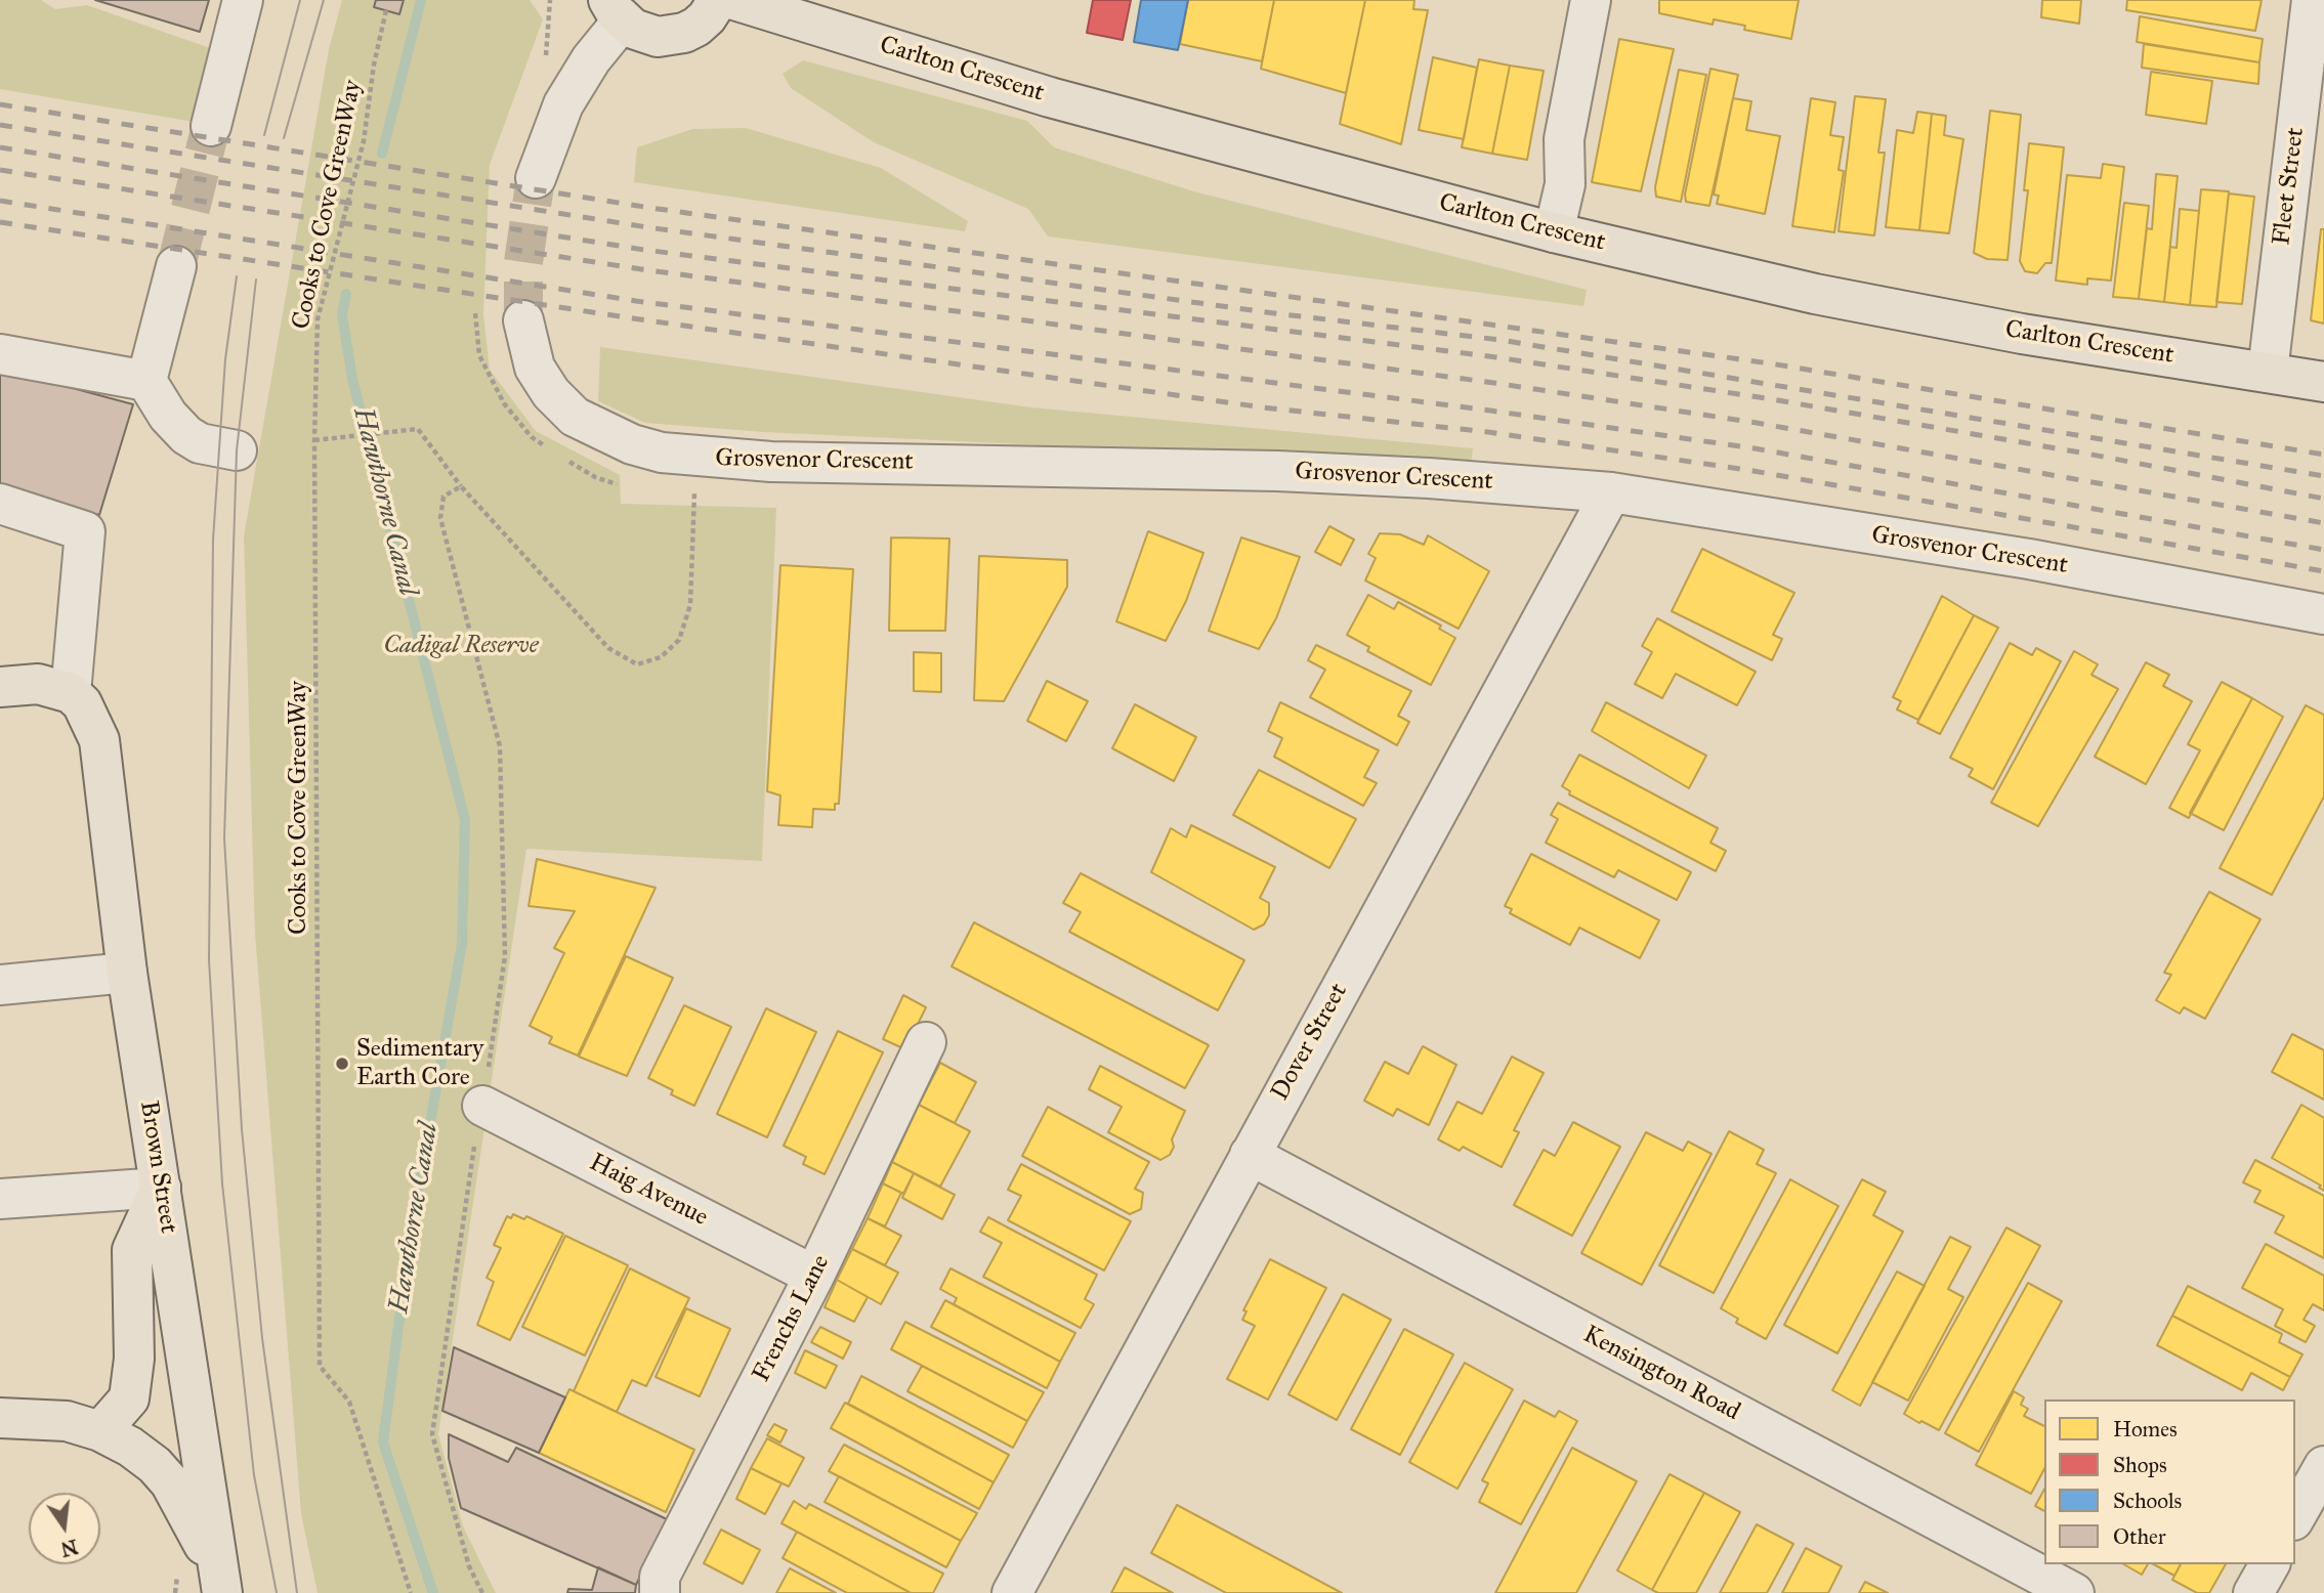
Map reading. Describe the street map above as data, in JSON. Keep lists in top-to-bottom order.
{
  "streets": {
    "main road": ["Carlton Crescent", "Brown Street"],
    "street": [
      "Fleet Street",
      "Grosvenor Crescent",
      "Dover Street",
      "Haig Avenue",
      "Frenchs Lane",
      "Kensington Road"
    ],
    "path": ["Cooks to Cove GreenWay"]
  },
  "crossings": [
    ["Carlton Crescent", "Fleet Street"],
    ["Grosvenor Crescent", "Dover Street"],
    ["Dover Street", "Kensington Road"],
    ["Haig Avenue", "Frenchs Lane"]
  ],
  "water": ["Hawthorne Canal"],
  "parks": ["Cadigal Reserve"],
  "places": ["Sedimentary Earth Core"],
  "legend": [
    "Homes",
    "Shops",
    "Schools",
    "Other"
  ],
  "north": "bottom"
}
